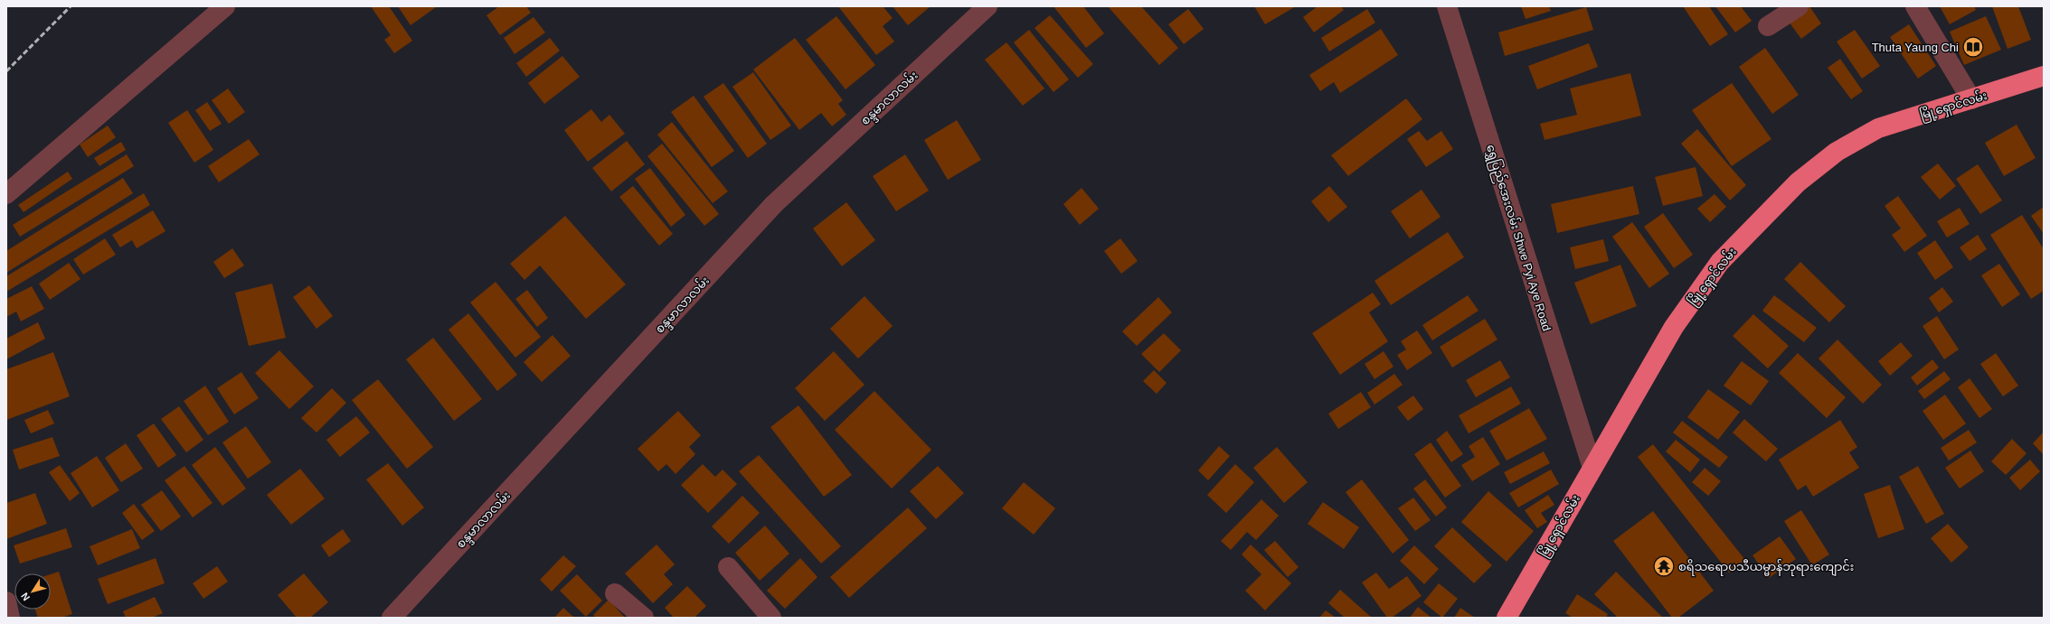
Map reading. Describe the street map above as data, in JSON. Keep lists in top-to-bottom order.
{
  "streets": {
    "highway": ["မြို့ရှောင်လမ်း"],
    "street": ["စန္ဒမာလာလမ်း", "ရွှေပြည်အေးလမ်း Shwe Pyi Aye Road"]
  },
  "crossings": [
    ["မြို့ရှောင်လမ်း", "ရွှေပြည်အေးလမ်း Shwe Pyi Aye Road"]
  ],
  "places": {
    "library": ["Thuta Yaung Chi"],
    "temple": ["စရိသရောပသီယမ္မာန်ဘုရားကျောင်း"]
  },
  "north": "bottom left"
}
